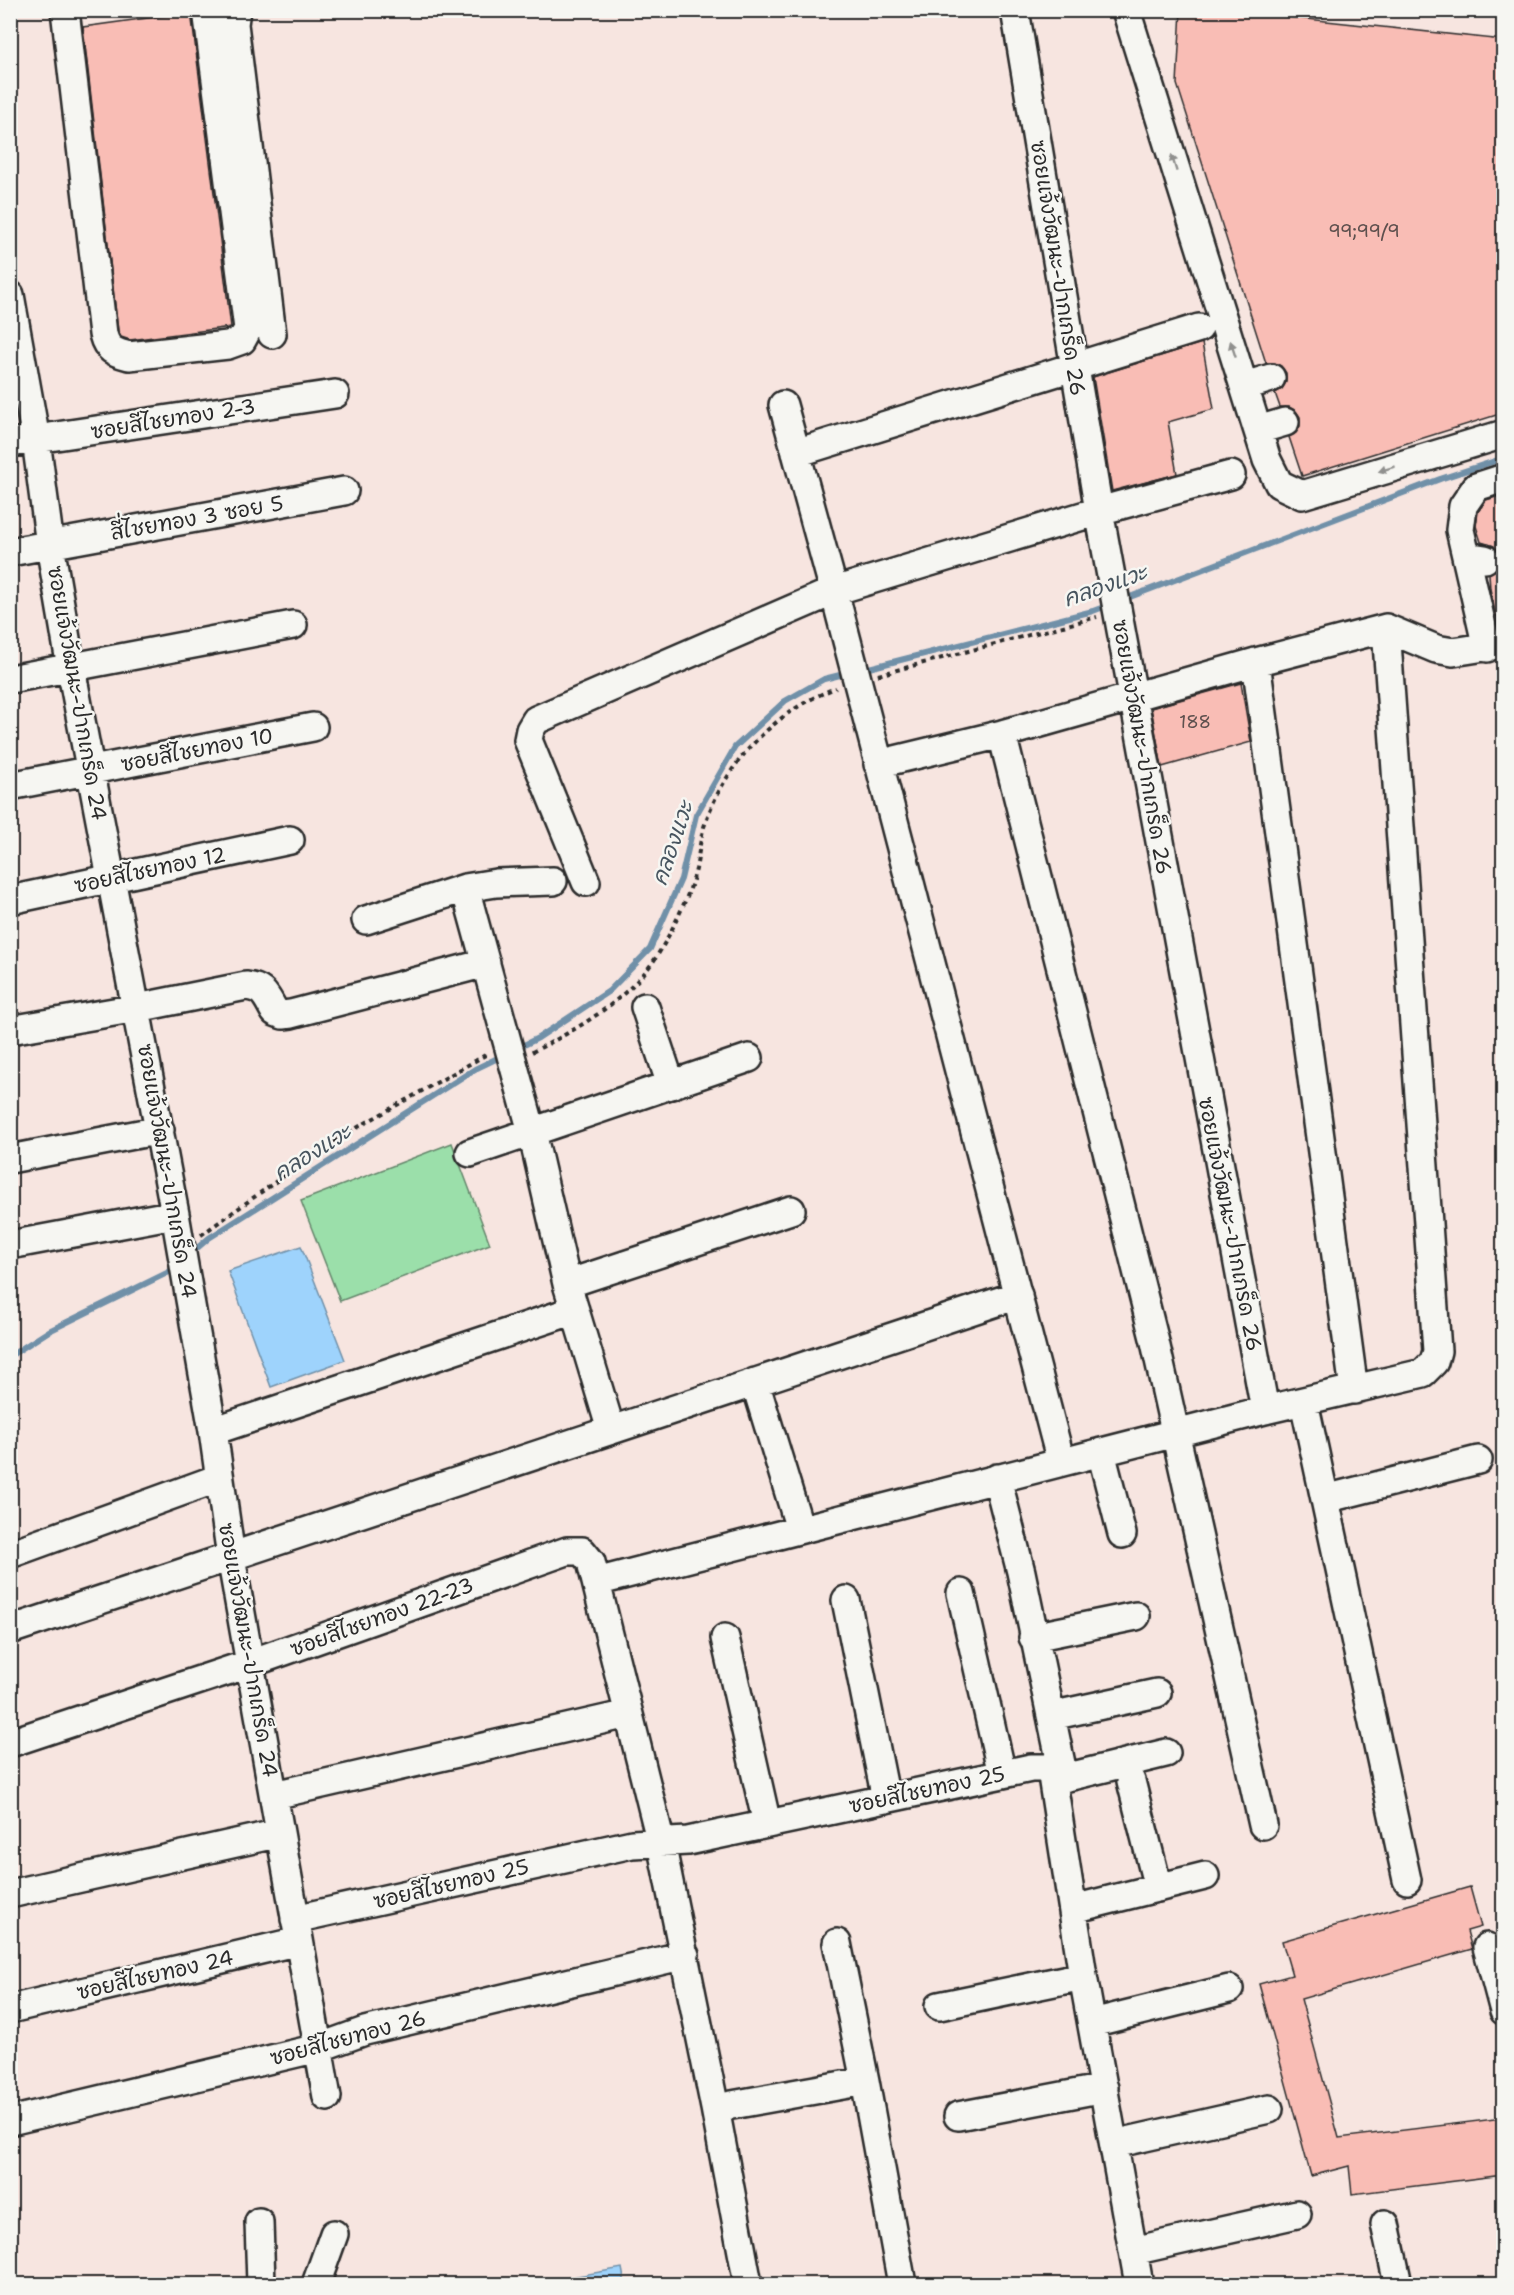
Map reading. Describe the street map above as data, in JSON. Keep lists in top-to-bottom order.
{
  "streets": {
    "street": [
      "ซอยแจ้งวัฒนะ-ปากเกร็ด 26",
      "ซอยสีไชยทอง 2-3",
      "สี่ไชยทอง 3 ซอย 5",
      "ซอยแจ้งวัฒนะ-ปากเกร็ด 24",
      "ซอยสีไชยทอง 10",
      "ซอยสีไชยทอง 12",
      "ซอยสีไชยทอง 22-23",
      "ซอยสีไชยทอง 25",
      "ซอยสีไชยทอง 24",
      "ซอยสีไชยทอง 26"
    ]
  },
  "crossings": [
    ["ซอยสีไชยทอง 2-3", "ซอยแจ้งวัฒนะ-ปากเกร็ด 24"],
    ["สี่ไชยทอง 3 ซอย 5", "ซอยแจ้งวัฒนะ-ปากเกร็ด 24"],
    ["ซอยแจ้งวัฒนะ-ปากเกร็ด 24", "ซอยสีไชยทอง 10"],
    ["ซอยแจ้งวัฒนะ-ปากเกร็ด 24", "ซอยสีไชยทอง 12"],
    ["ซอยแจ้งวัฒนะ-ปากเกร็ด 24", "ซอยสีไชยทอง 22-23"],
    ["ซอยแจ้งวัฒนะ-ปากเกร็ด 24", "ซอยสีไชยทอง 25"],
    ["ซอยแจ้งวัฒนะ-ปากเกร็ด 24", "ซอยสีไชยทอง 24"],
    ["ซอยแจ้งวัฒนะ-ปากเกร็ด 24", "ซอยสีไชยทอง 26"],
    ["ซอยสีไชยทอง 25", "ซอยสีไชยทอง 24"]
  ],
  "water": ["คลองแวะ"],
  "house_numbers": ["99;99/9", "188"]
}
